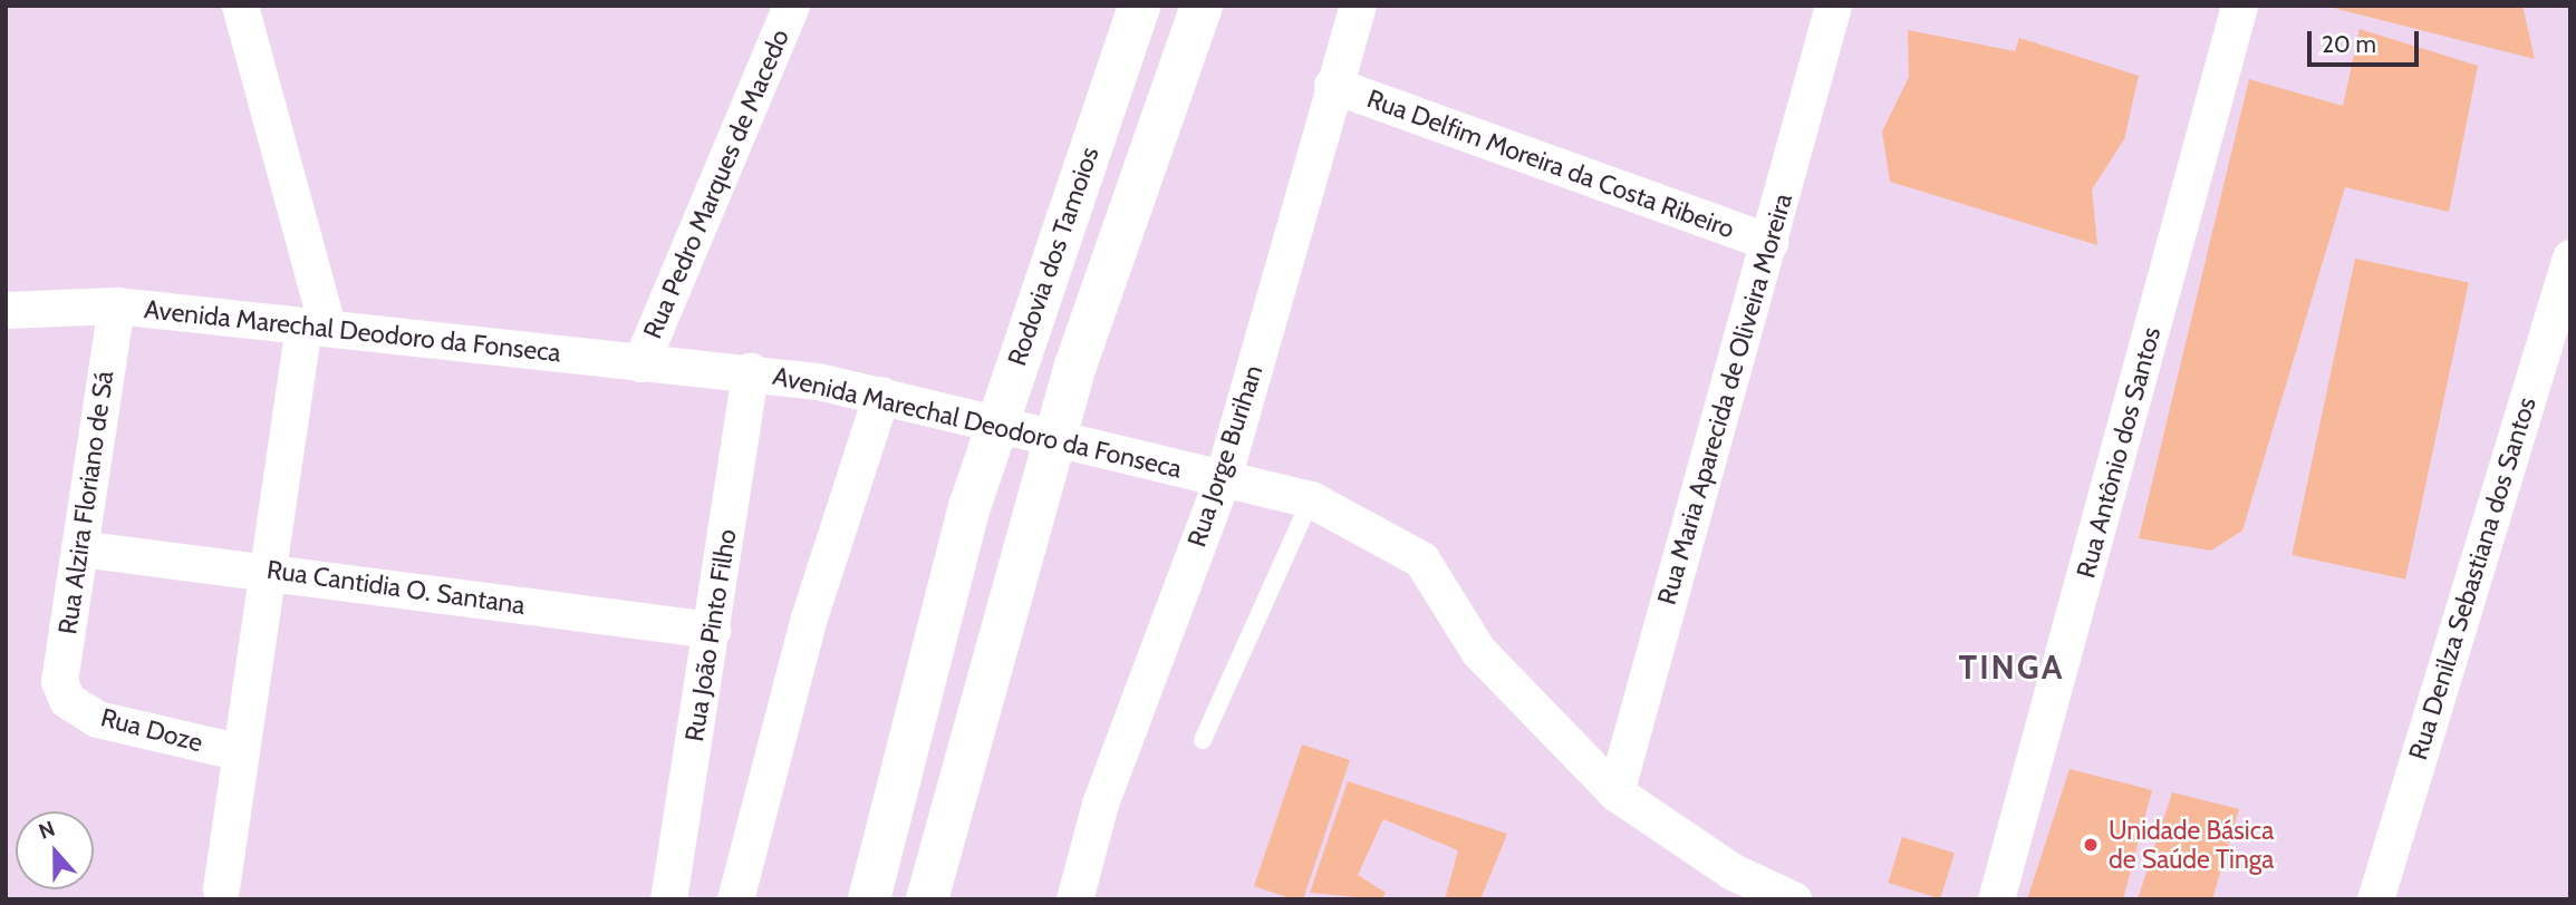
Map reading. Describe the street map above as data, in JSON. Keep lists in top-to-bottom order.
{
  "streets": {
    "highway": ["Rodovia dos Tamoios"],
    "street": [
      "Rua Delfim Moreira da Costa Ribeiro",
      "Rua Pedro Marques de Macedo",
      "Avenida Marechal Deodoro da Fonseca",
      "Rua Maria Aparecida de Oliveira Moreira",
      "Rua Antônio dos Santos",
      "Rua Jorge Burihan",
      "Rua Alzira Floriano de Sá",
      "Rua Denilza Sebastiana dos Santos",
      "Rua Cantidia O. Santana",
      "Rua João Pinto Filho",
      "Rua Doze"
    ]
  },
  "crossings": [
    ["Rua Delfim Moreira da Costa Ribeiro", "Rua Maria Aparecida de Oliveira Moreira"],
    ["Rua Delfim Moreira da Costa Ribeiro", "Rua Jorge Burihan"],
    ["Rua Pedro Marques de Macedo", "Avenida Marechal Deodoro da Fonseca"],
    ["Avenida Marechal Deodoro da Fonseca", "Rua Maria Aparecida de Oliveira Moreira"],
    ["Avenida Marechal Deodoro da Fonseca", "Rua Jorge Burihan"],
    ["Avenida Marechal Deodoro da Fonseca", "Rua Alzira Floriano de Sá"],
    ["Avenida Marechal Deodoro da Fonseca", "Rua João Pinto Filho"],
    ["Rua Alzira Floriano de Sá", "Rua Cantidia O. Santana"],
    ["Rua Alzira Floriano de Sá", "Rua Doze"],
    ["Rua Cantidia O. Santana", "Rua João Pinto Filho"]
  ],
  "districts": ["TINGA"],
  "places": ["Unidade Básica de Saúde Tinga"],
  "scale_bar": "20 m",
  "north": "top"
}
